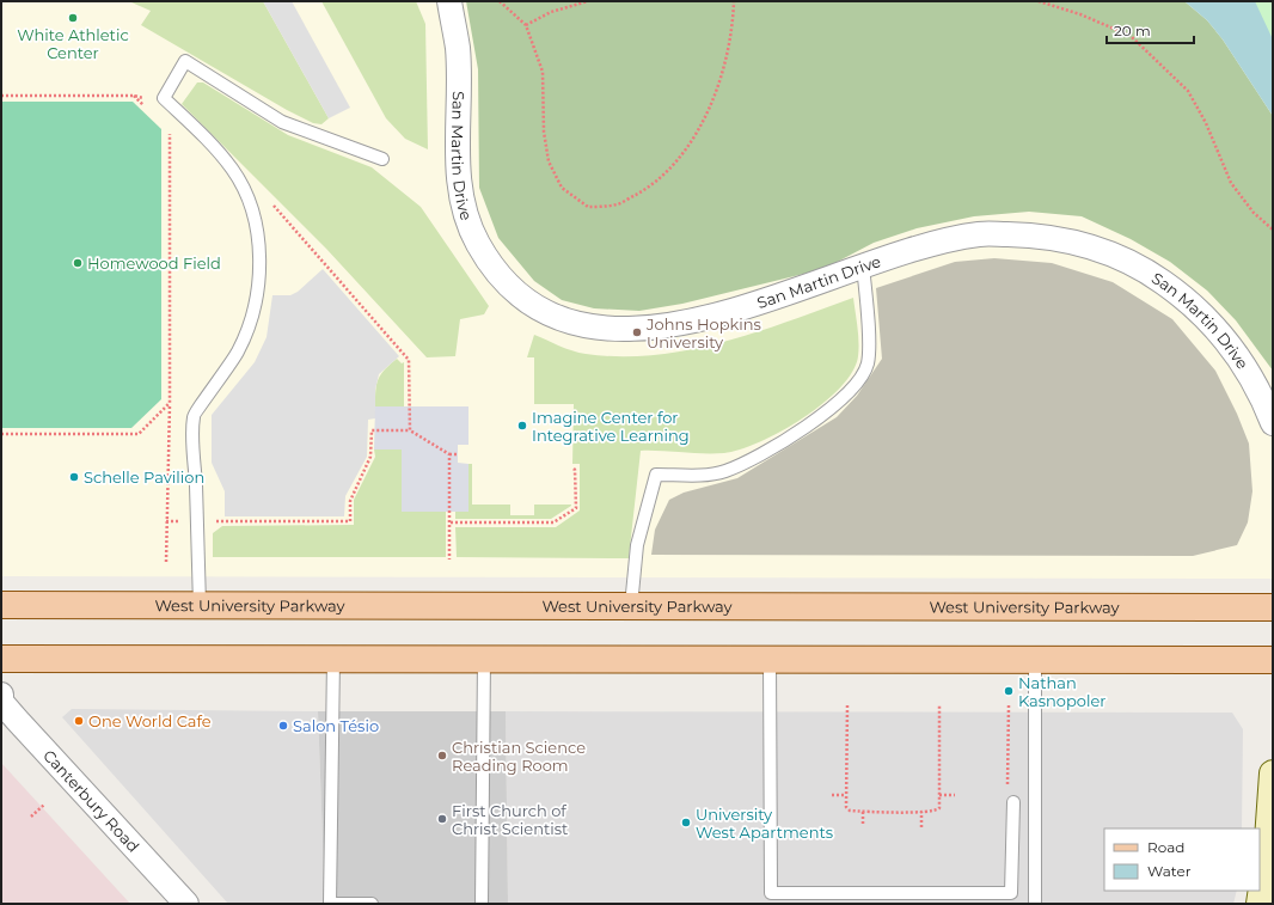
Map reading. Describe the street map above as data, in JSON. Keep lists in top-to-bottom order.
{
  "streets": {
    "main road": ["West University Parkway"],
    "street": ["San Martin Drive", "Canterbury Road"]
  },
  "places": [
    "White Athletic Center",
    "Homewood Field",
    "Johns Hopkins University",
    "Imagine Center for Integrative Learning",
    "Schelle Pavilion",
    "Nathan Kasnopoler",
    "One World Cafe",
    "Salon Tésio",
    "Christian Science Reading Room",
    "First Church of Christ Scientist",
    "University West Apartments"
  ],
  "legend": ["Road", "Water"],
  "scale_bar": "20 m"
}
